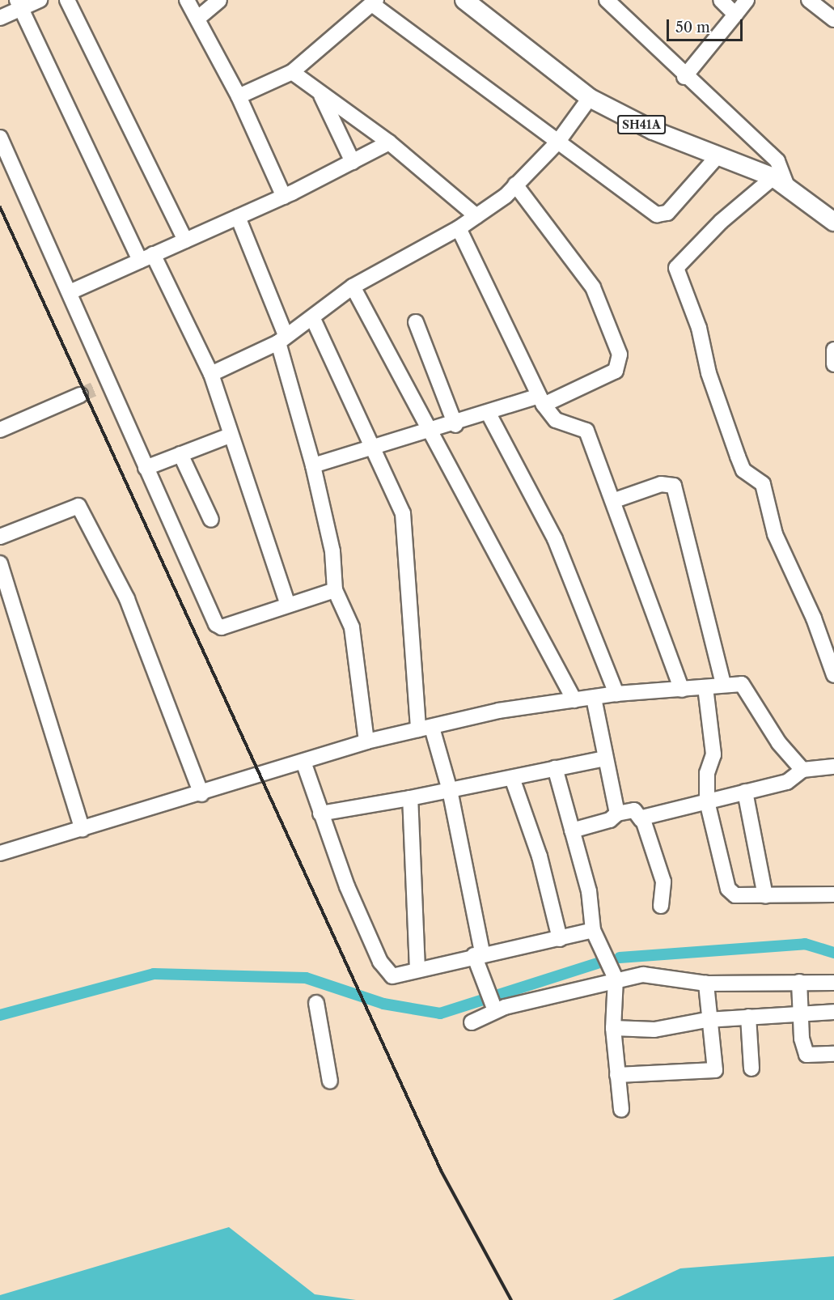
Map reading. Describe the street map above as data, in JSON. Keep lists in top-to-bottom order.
{
  "streets": {
    "main road": ["SH41A"]
  },
  "scale_bar": "50 m"
}
